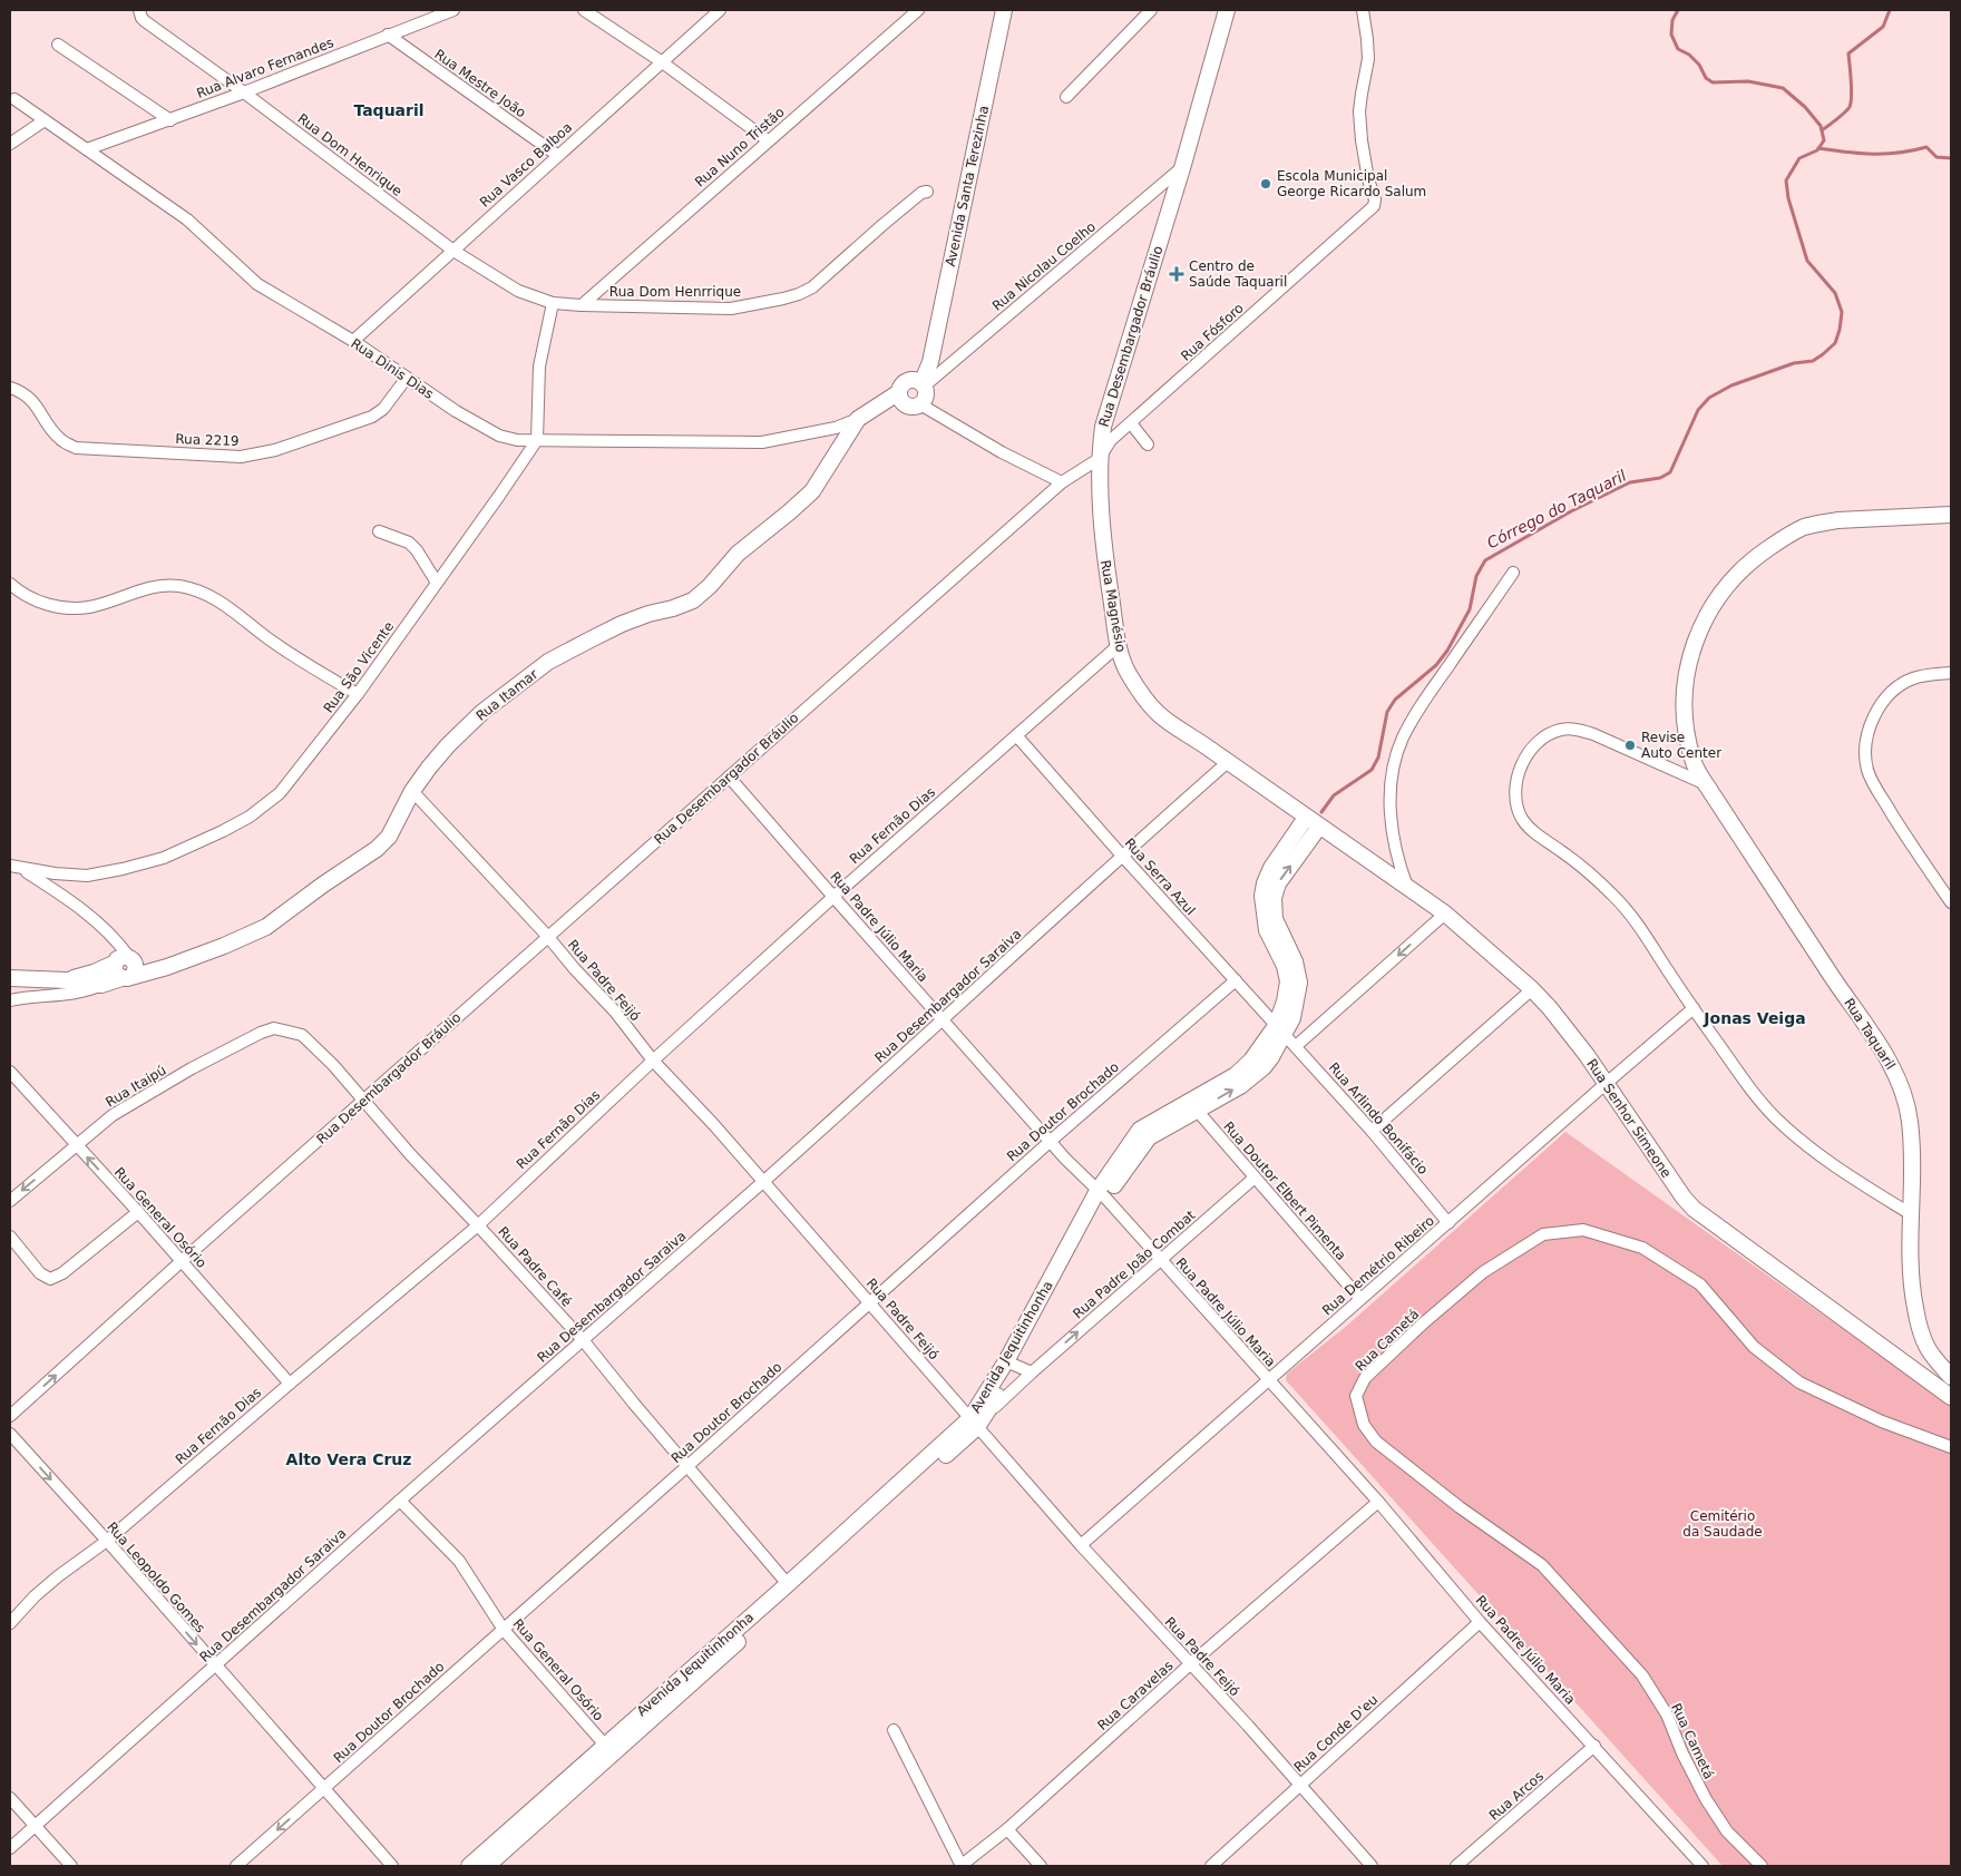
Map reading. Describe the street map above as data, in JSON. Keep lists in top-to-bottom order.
{
  "streets": {
    "street": [
      "Rua Alvaro Fernandes",
      "Rua Mestre João",
      "Rua Nuno Tristão",
      "Rua Dom Henrique",
      "Rua Vasco Balboa",
      "Avenida Santa Terezinha",
      "Rua Nicolau Coelho",
      "Rua Dom Henrrique",
      "Rua Fósforo",
      "Rua Desembargador Bráulio",
      "Rua Dinis Dias",
      "Rua 2219",
      "Rua Magnésio",
      "Rua São Vicente",
      "Rua Itamar",
      "Rua Fernão Dias",
      "Rua Serra Azul",
      "Rua Padre Júlio Maria",
      "Rua Padre Feijó",
      "Rua Desembargador Saraiva",
      "Rua Taquaril",
      "Rua Itaipú",
      "Rua Doutor Brochado",
      "Rua Arlindo Bonifácio",
      "Rua Senhor Simeone",
      "Rua Doutor Elbert Pimenta",
      "Rua General Osório",
      "Rua Padre João Combat",
      "Rua Demétrio Ribeiro",
      "Rua Padre Café",
      "Rua Cametá",
      "Avenida Jequitinhonha",
      "Rua Leopoldo Gomes",
      "Rua Caravelas",
      "Rua Conde D'eu",
      "Rua Arcos"
    ]
  },
  "crossings": [
    ["Rua Alvaro Fernandes", "Rua Mestre João"],
    ["Rua Alvaro Fernandes", "Rua Dom Henrique"],
    ["Rua Alvaro Fernandes", "Rua Dinis Dias"],
    ["Rua Mestre João", "Rua Vasco Balboa"],
    ["Rua Nuno Tristão", "Rua Dom Henrrique"],
    ["Rua Dom Henrique", "Rua Vasco Balboa"],
    ["Rua Dom Henrique", "Rua Dom Henrrique"],
    ["Rua Vasco Balboa", "Rua Dinis Dias"],
    ["Avenida Santa Terezinha", "Rua Nicolau Coelho"],
    ["Rua Nicolau Coelho", "Rua Desembargador Bráulio"],
    ["Rua Fósforo", "Rua Desembargador Bráulio"],
    ["Rua Fósforo", "Rua Magnésio"],
    ["Rua Desembargador Bráulio", "Rua Magnésio"],
    ["Rua Desembargador Bráulio", "Rua Padre Júlio Maria"],
    ["Rua Desembargador Bráulio", "Rua Padre Feijó"],
    ["Rua Desembargador Bráulio", "Rua General Osório"],
    ["Rua Desembargador Bráulio", "Rua Padre Café"],
    ["Rua Dinis Dias", "Rua 2219"],
    ["Rua Dinis Dias", "Rua São Vicente"],
    ["Rua Dinis Dias", "Rua Itamar"],
    ["Rua Magnésio", "Rua Fernão Dias"],
    ["Rua Magnésio", "Rua Desembargador Saraiva"],
    ["Rua Magnésio", "Rua Senhor Simeone"],
    ["Rua Magnésio", "Avenida Jequitinhonha"],
    ["Rua Itamar", "Rua Padre Feijó"],
    ["Rua Fernão Dias", "Rua Serra Azul"],
    ["Rua Fernão Dias", "Rua Padre Júlio Maria"],
    ["Rua Fernão Dias", "Rua Padre Feijó"],
    ["Rua Fernão Dias", "Rua General Osório"],
    ["Rua Fernão Dias", "Rua Padre Café"],
    ["Rua Fernão Dias", "Rua Leopoldo Gomes"],
    ["Rua Serra Azul", "Rua Desembargador Saraiva"],
    ["Rua Serra Azul", "Rua Doutor Brochado"],
    ["Rua Serra Azul", "Rua Arlindo Bonifácio"],
    ["Rua Serra Azul", "Avenida Jequitinhonha"],
    ["Rua Padre Júlio Maria", "Rua Desembargador Saraiva"],
    ["Rua Padre Júlio Maria", "Rua Doutor Brochado"],
    ["Rua Padre Júlio Maria", "Rua Padre João Combat"],
    ["Rua Padre Júlio Maria", "Rua Demétrio Ribeiro"],
    ["Rua Padre Júlio Maria", "Avenida Jequitinhonha"],
    ["Rua Padre Júlio Maria", "Rua Caravelas"],
    ["Rua Padre Júlio Maria", "Rua Conde D'eu"],
    ["Rua Padre Júlio Maria", "Rua Arcos"],
    ["Rua Padre Feijó", "Rua Desembargador Saraiva"],
    ["Rua Padre Feijó", "Rua Doutor Brochado"],
    ["Rua Padre Feijó", "Rua Padre João Combat"],
    ["Rua Padre Feijó", "Rua Demétrio Ribeiro"],
    ["Rua Padre Feijó", "Avenida Jequitinhonha"],
    ["Rua Padre Feijó", "Rua Caravelas"],
    ["Rua Padre Feijó", "Rua Conde D'eu"],
    ["Rua Desembargador Saraiva", "Rua General Osório"],
    ["Rua Desembargador Saraiva", "Rua Padre Café"],
    ["Rua Desembargador Saraiva", "Rua Leopoldo Gomes"],
    ["Rua Itaipú", "Rua General Osório"],
    ["Rua Itaipú", "Rua Padre Café"],
    ["Rua Doutor Brochado", "Rua General Osório"],
    ["Rua Doutor Brochado", "Rua Padre Café"],
    ["Rua Doutor Brochado", "Rua Leopoldo Gomes"],
    ["Rua Arlindo Bonifácio", "Rua Demétrio Ribeiro"],
    ["Rua Arlindo Bonifácio", "Avenida Jequitinhonha"],
    ["Rua Senhor Simeone", "Rua Demétrio Ribeiro"],
    ["Rua Senhor Simeone", "Avenida Jequitinhonha"],
    ["Rua Doutor Elbert Pimenta", "Rua Padre João Combat"],
    ["Rua Doutor Elbert Pimenta", "Rua Demétrio Ribeiro"],
    ["Rua Doutor Elbert Pimenta", "Avenida Jequitinhonha"],
    ["Rua General Osório", "Avenida Jequitinhonha"],
    ["Rua Padre João Combat", "Avenida Jequitinhonha"],
    ["Rua Padre Café", "Avenida Jequitinhonha"]
  ],
  "one_way": ["Rua Padre João Combat", "Rua Leopoldo Gomes"],
  "districts": ["Taquaril", "Jonas Veiga", "Alto Vera Cruz"],
  "water": ["Córrego do Taquaril"],
  "parks": ["Cemitério da Saudade"],
  "places": {
    "other": ["Escola Municipal George Ricardo Salum", "Revise Auto Center"],
    "health": ["Centro de Saúde Taquaril"]
  }
}
